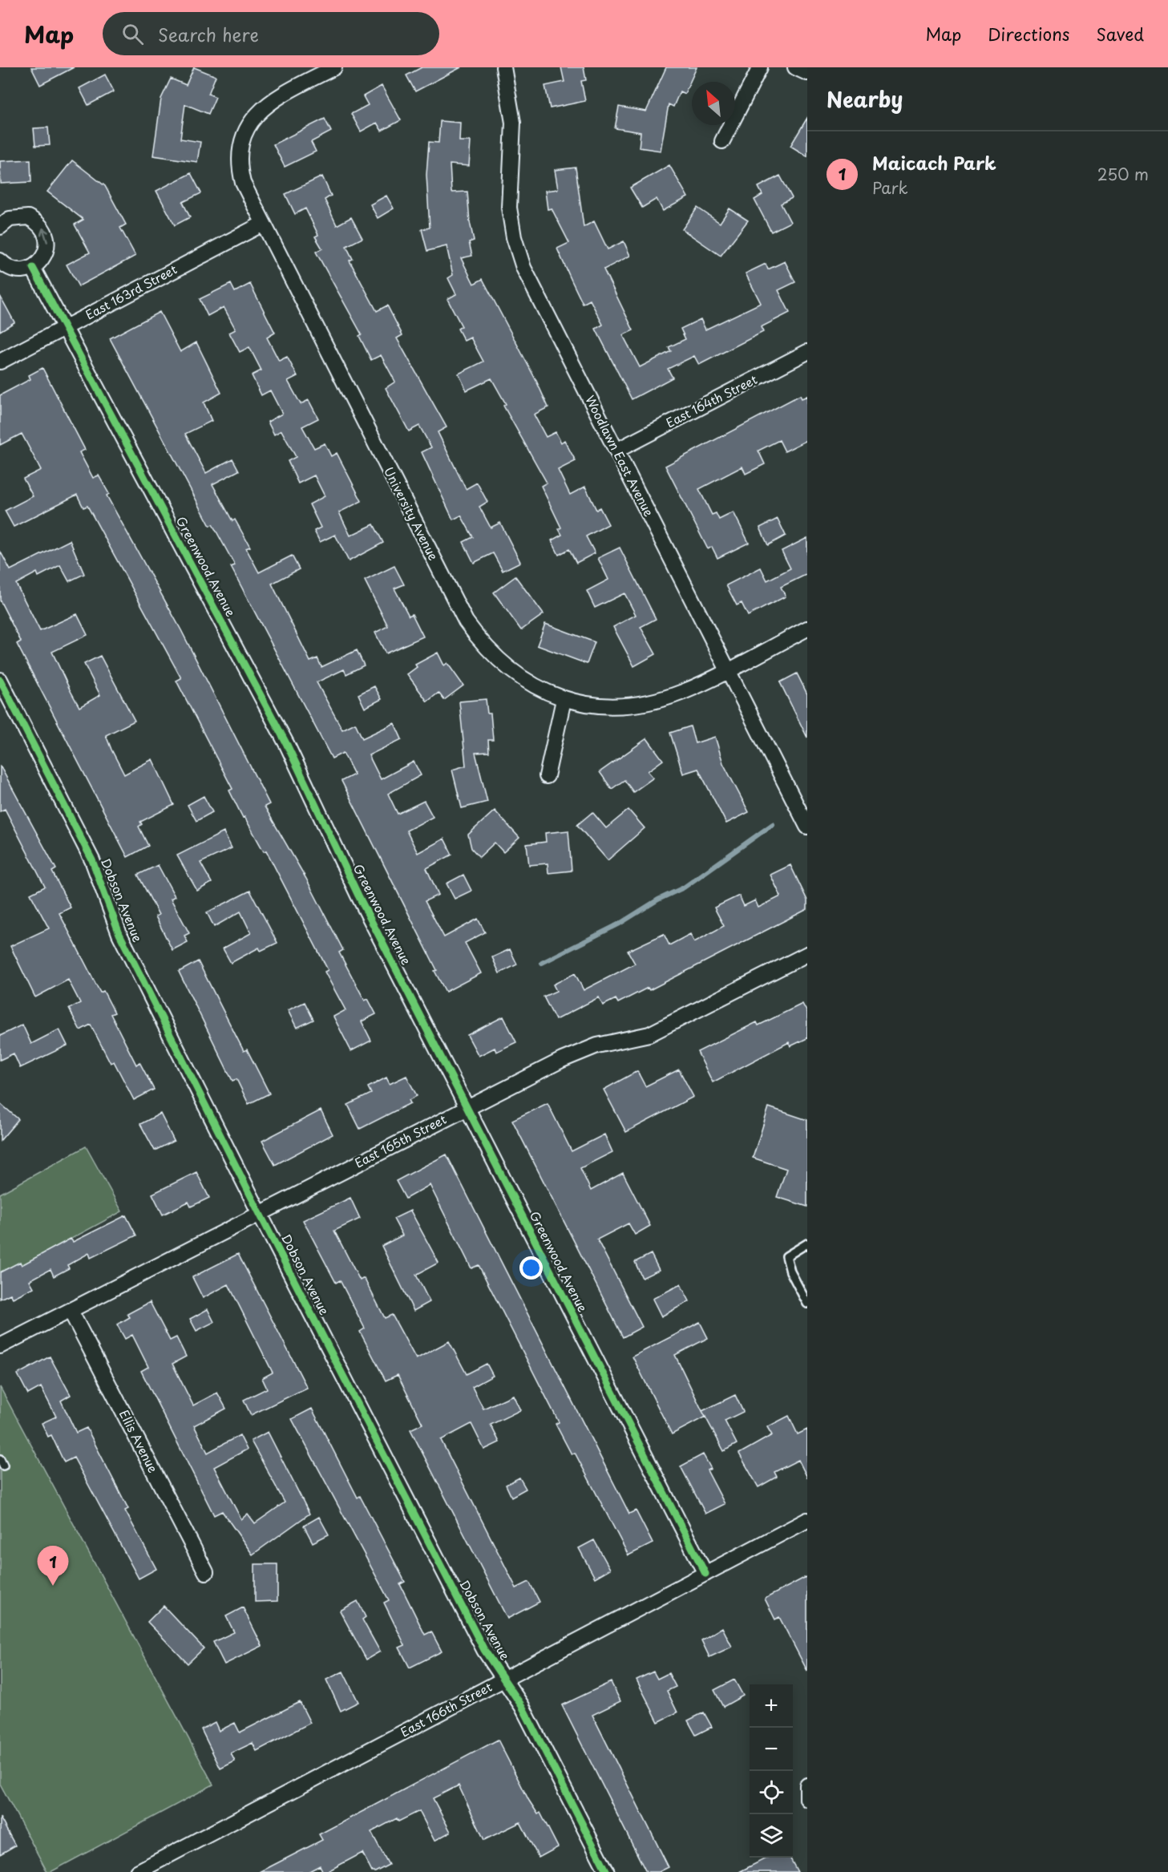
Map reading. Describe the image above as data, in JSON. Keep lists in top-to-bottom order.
{
  "streets": {
    "street": [
      "East 163rd Street",
      "East 164th Street",
      "Woodlawn East Avenue",
      "University Avenue",
      "Greenwood Avenue",
      "Dobson Avenue",
      "East 165th Street",
      "Ellis Avenue",
      "East 166th Street"
    ]
  },
  "crossings": [
    ["East 163rd Street", "University Avenue"],
    ["East 163rd Street", "Greenwood Avenue"],
    ["East 164th Street", "Woodlawn East Avenue"],
    ["Woodlawn East Avenue", "University Avenue"],
    ["Greenwood Avenue", "East 165th Street"],
    ["Greenwood Avenue", "East 166th Street"],
    ["Dobson Avenue", "East 165th Street"],
    ["Dobson Avenue", "East 166th Street"],
    ["East 165th Street", "Ellis Avenue"]
  ],
  "north": "top left",
  "page": {
    "header": "Map",
    "search": "Search here",
    "nav": ["Map", "Directions", "Saved"],
    "heading": "Nearby",
    "list": [
      {
        "mark": "1",
        "name": "Maicach Park",
        "note": "Park",
        "value": "250 m"
      }
    ],
    "pins": "1",
    "map_buttons": ["+", "−"]
  }
}
